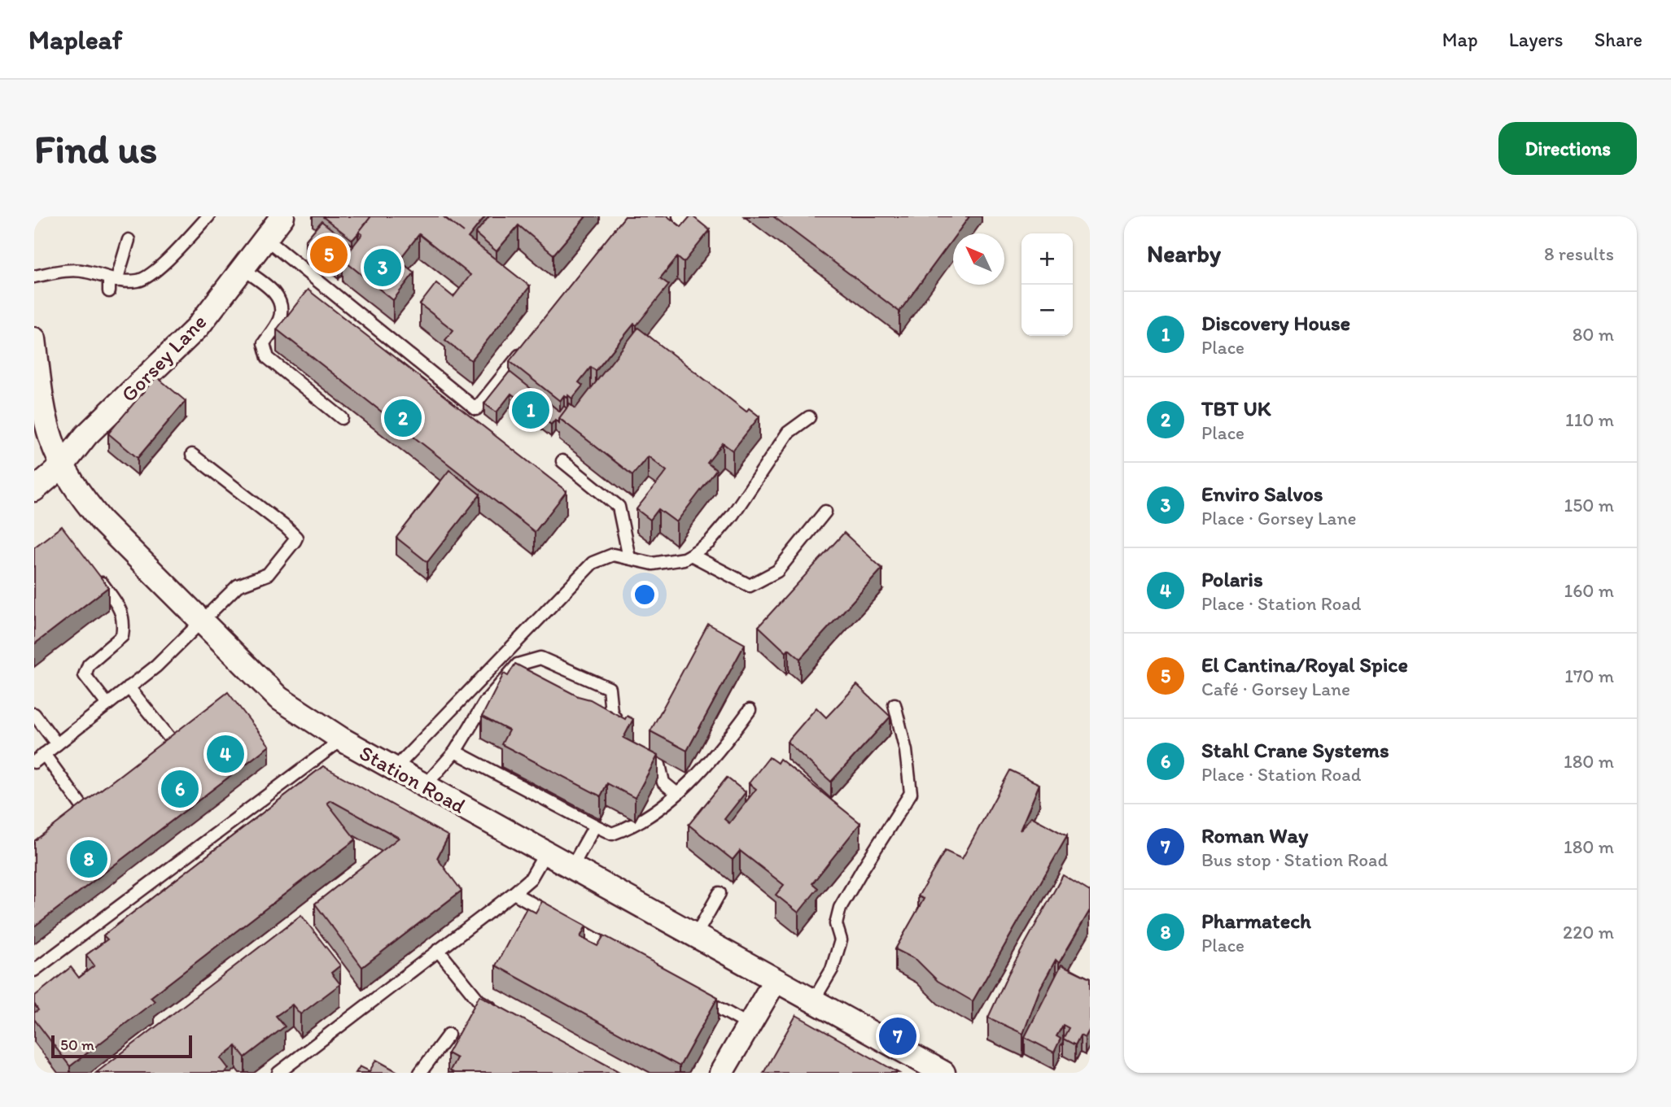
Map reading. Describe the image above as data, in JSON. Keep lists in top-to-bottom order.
{
  "streets": {
    "street": ["Gorsey Lane", "Station Road"]
  },
  "crossings": [
    ["Gorsey Lane", "Station Road"]
  ],
  "scale_bar": "50 m",
  "north": "top left",
  "page": {
    "header": "Mapleaf",
    "nav": ["Map", "Layers", "Share"],
    "buttons": "Directions",
    "title": "Find us",
    "heading": ["Nearby", "8 results"],
    "pins": [
      "5",
      "3",
      "1",
      "2",
      "4",
      "6",
      "8",
      "7"
    ],
    "map_buttons": ["+", "−"],
    "list": [
      {
        "mark": "1",
        "name": "Discovery House",
        "note": "Place",
        "value": "80 m"
      },
      {
        "mark": "2",
        "name": "TBT UK",
        "note": "Place",
        "value": "110 m"
      },
      {
        "mark": "3",
        "name": "Enviro Salvos",
        "note": "Place · Gorsey Lane",
        "value": "150 m"
      },
      {
        "mark": "4",
        "name": "Polaris",
        "note": "Place · Station Road",
        "value": "160 m"
      },
      {
        "mark": "5",
        "name": "El Cantina/Royal Spice",
        "note": "Café · Gorsey Lane",
        "value": "170 m"
      },
      {
        "mark": "6",
        "name": "Stahl Crane Systems",
        "note": "Place · Station Road",
        "value": "180 m"
      },
      {
        "mark": "7",
        "name": "Roman Way",
        "note": "Bus stop · Station Road",
        "value": "180 m"
      },
      {
        "mark": "8",
        "name": "Pharmatech",
        "note": "Place",
        "value": "220 m"
      }
    ],
    "scale": "50 m"
  }
}
